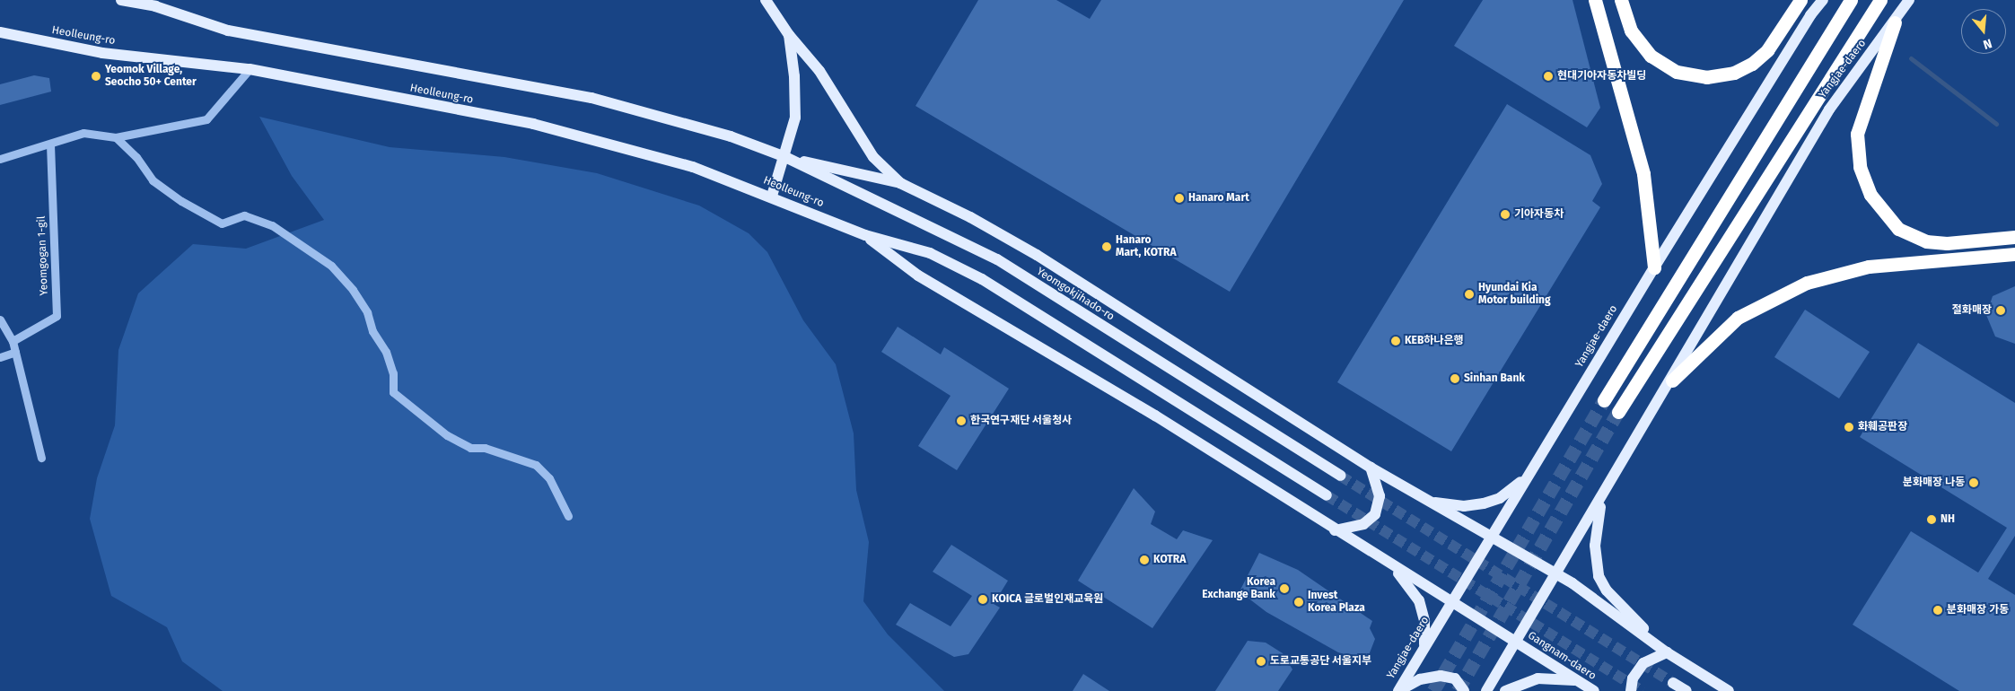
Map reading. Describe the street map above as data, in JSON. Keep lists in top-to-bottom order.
{
  "streets": {
    "highway": ["Yangjae-daero"],
    "main road": ["Heolleung-ro", "Yeomgokjihado-ro", "Gangnam-daero"],
    "street": ["Yeomgogan 1-gil"]
  },
  "crossings": [
    ["Heolleung-ro", "Gangnam-daero"],
    ["Yangjae-daero", "Gangnam-daero"]
  ],
  "places": [
    "Yeomok Village, Seocho 50+ Center",
    "현대기아자동차빌딩",
    "Hanaro Mart",
    "기아자동차",
    "Hanaro Mart, KOTRA",
    "Hyundai Kia Motor building",
    "절화매장",
    "KEB하나은행",
    "Sinhan Bank",
    "한국연구재단 서울청사",
    "화훼공판장",
    "분화매장 나동",
    "NH",
    "KOTRA",
    "Korea Exchange Bank",
    "KOICA 글로벌인재교육원",
    "Invest Korea Plaza",
    "분화매장 가동",
    "도로교통공단 서울지부"
  ],
  "north": "bottom"
}
